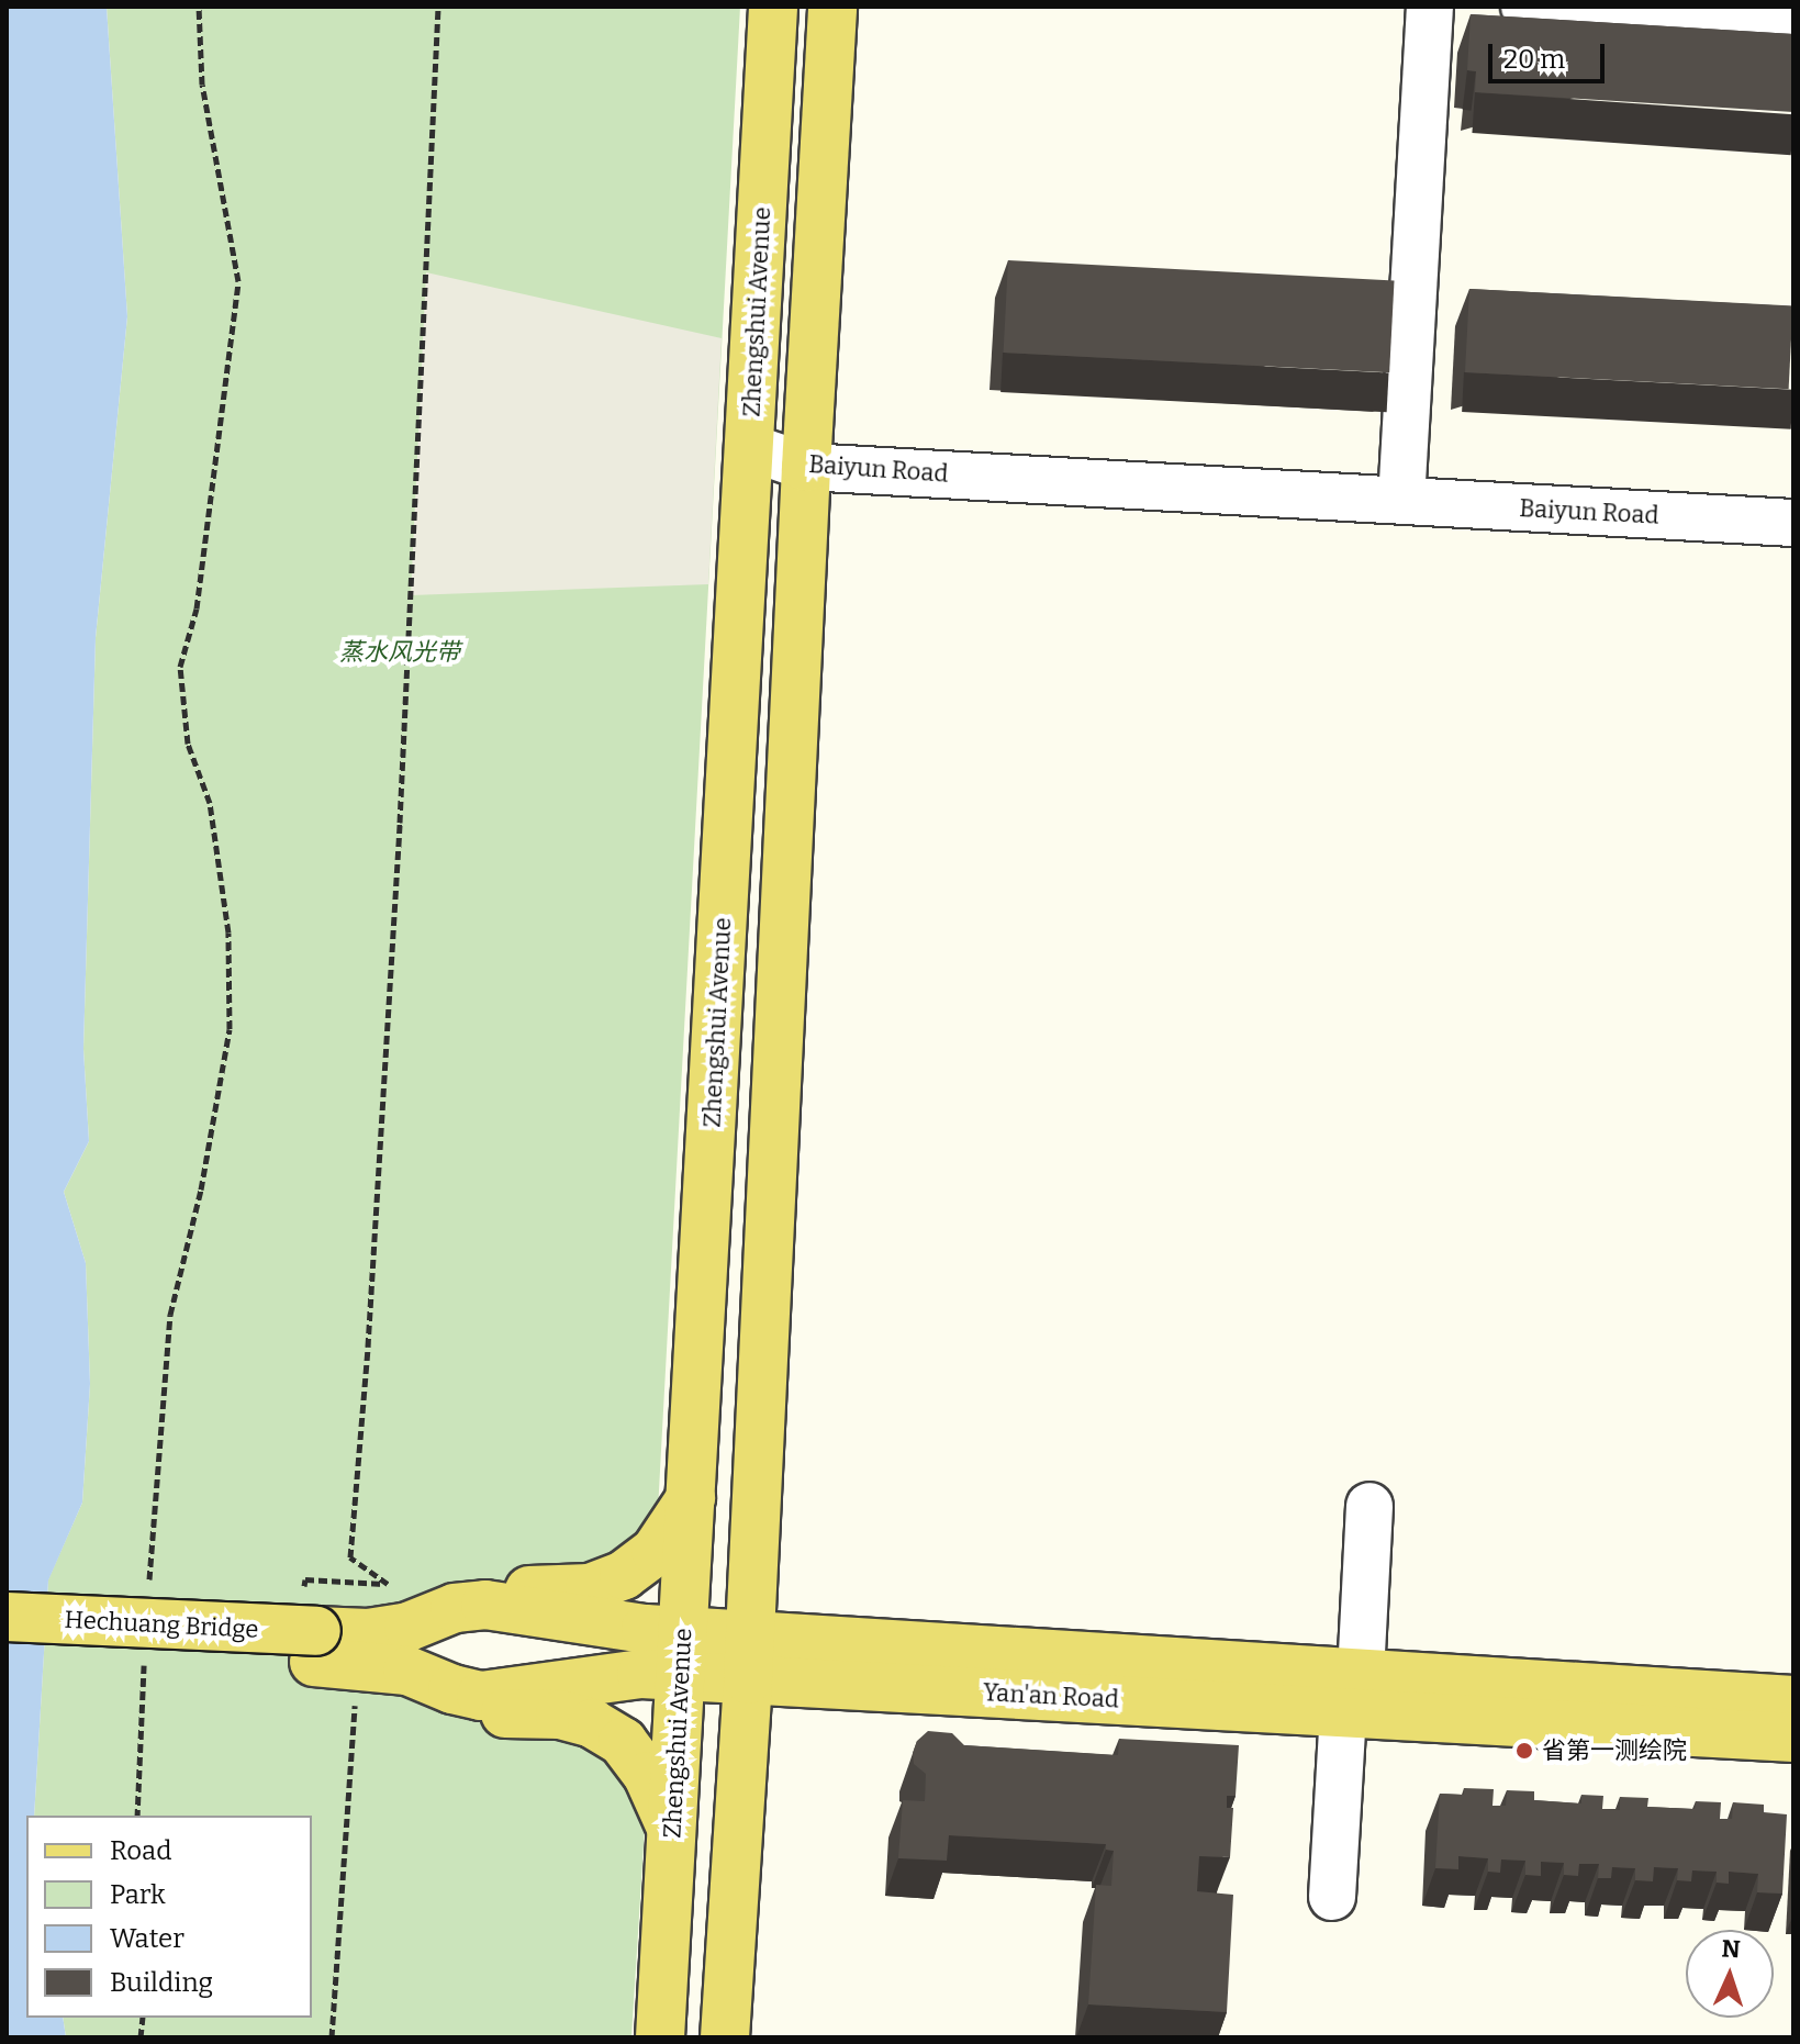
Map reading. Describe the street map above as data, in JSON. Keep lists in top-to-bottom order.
{
  "streets": {
    "main road": ["Zhengshui Avenue", "Hechuang Bridge", "Yan'an Road"],
    "street": ["Baiyun Road"]
  },
  "crossings": [
    ["Zhengshui Avenue", "Baiyun Road"],
    ["Zhengshui Avenue", "Yan'an Road"],
    ["Hechuang Bridge", "Yan'an Road"]
  ],
  "parks": ["蒸水风光带"],
  "places": ["省第一测绘院"],
  "legend": [
    "Road",
    "Park",
    "Water",
    "Building"
  ],
  "scale_bar": "20 m",
  "north": "top"
}
